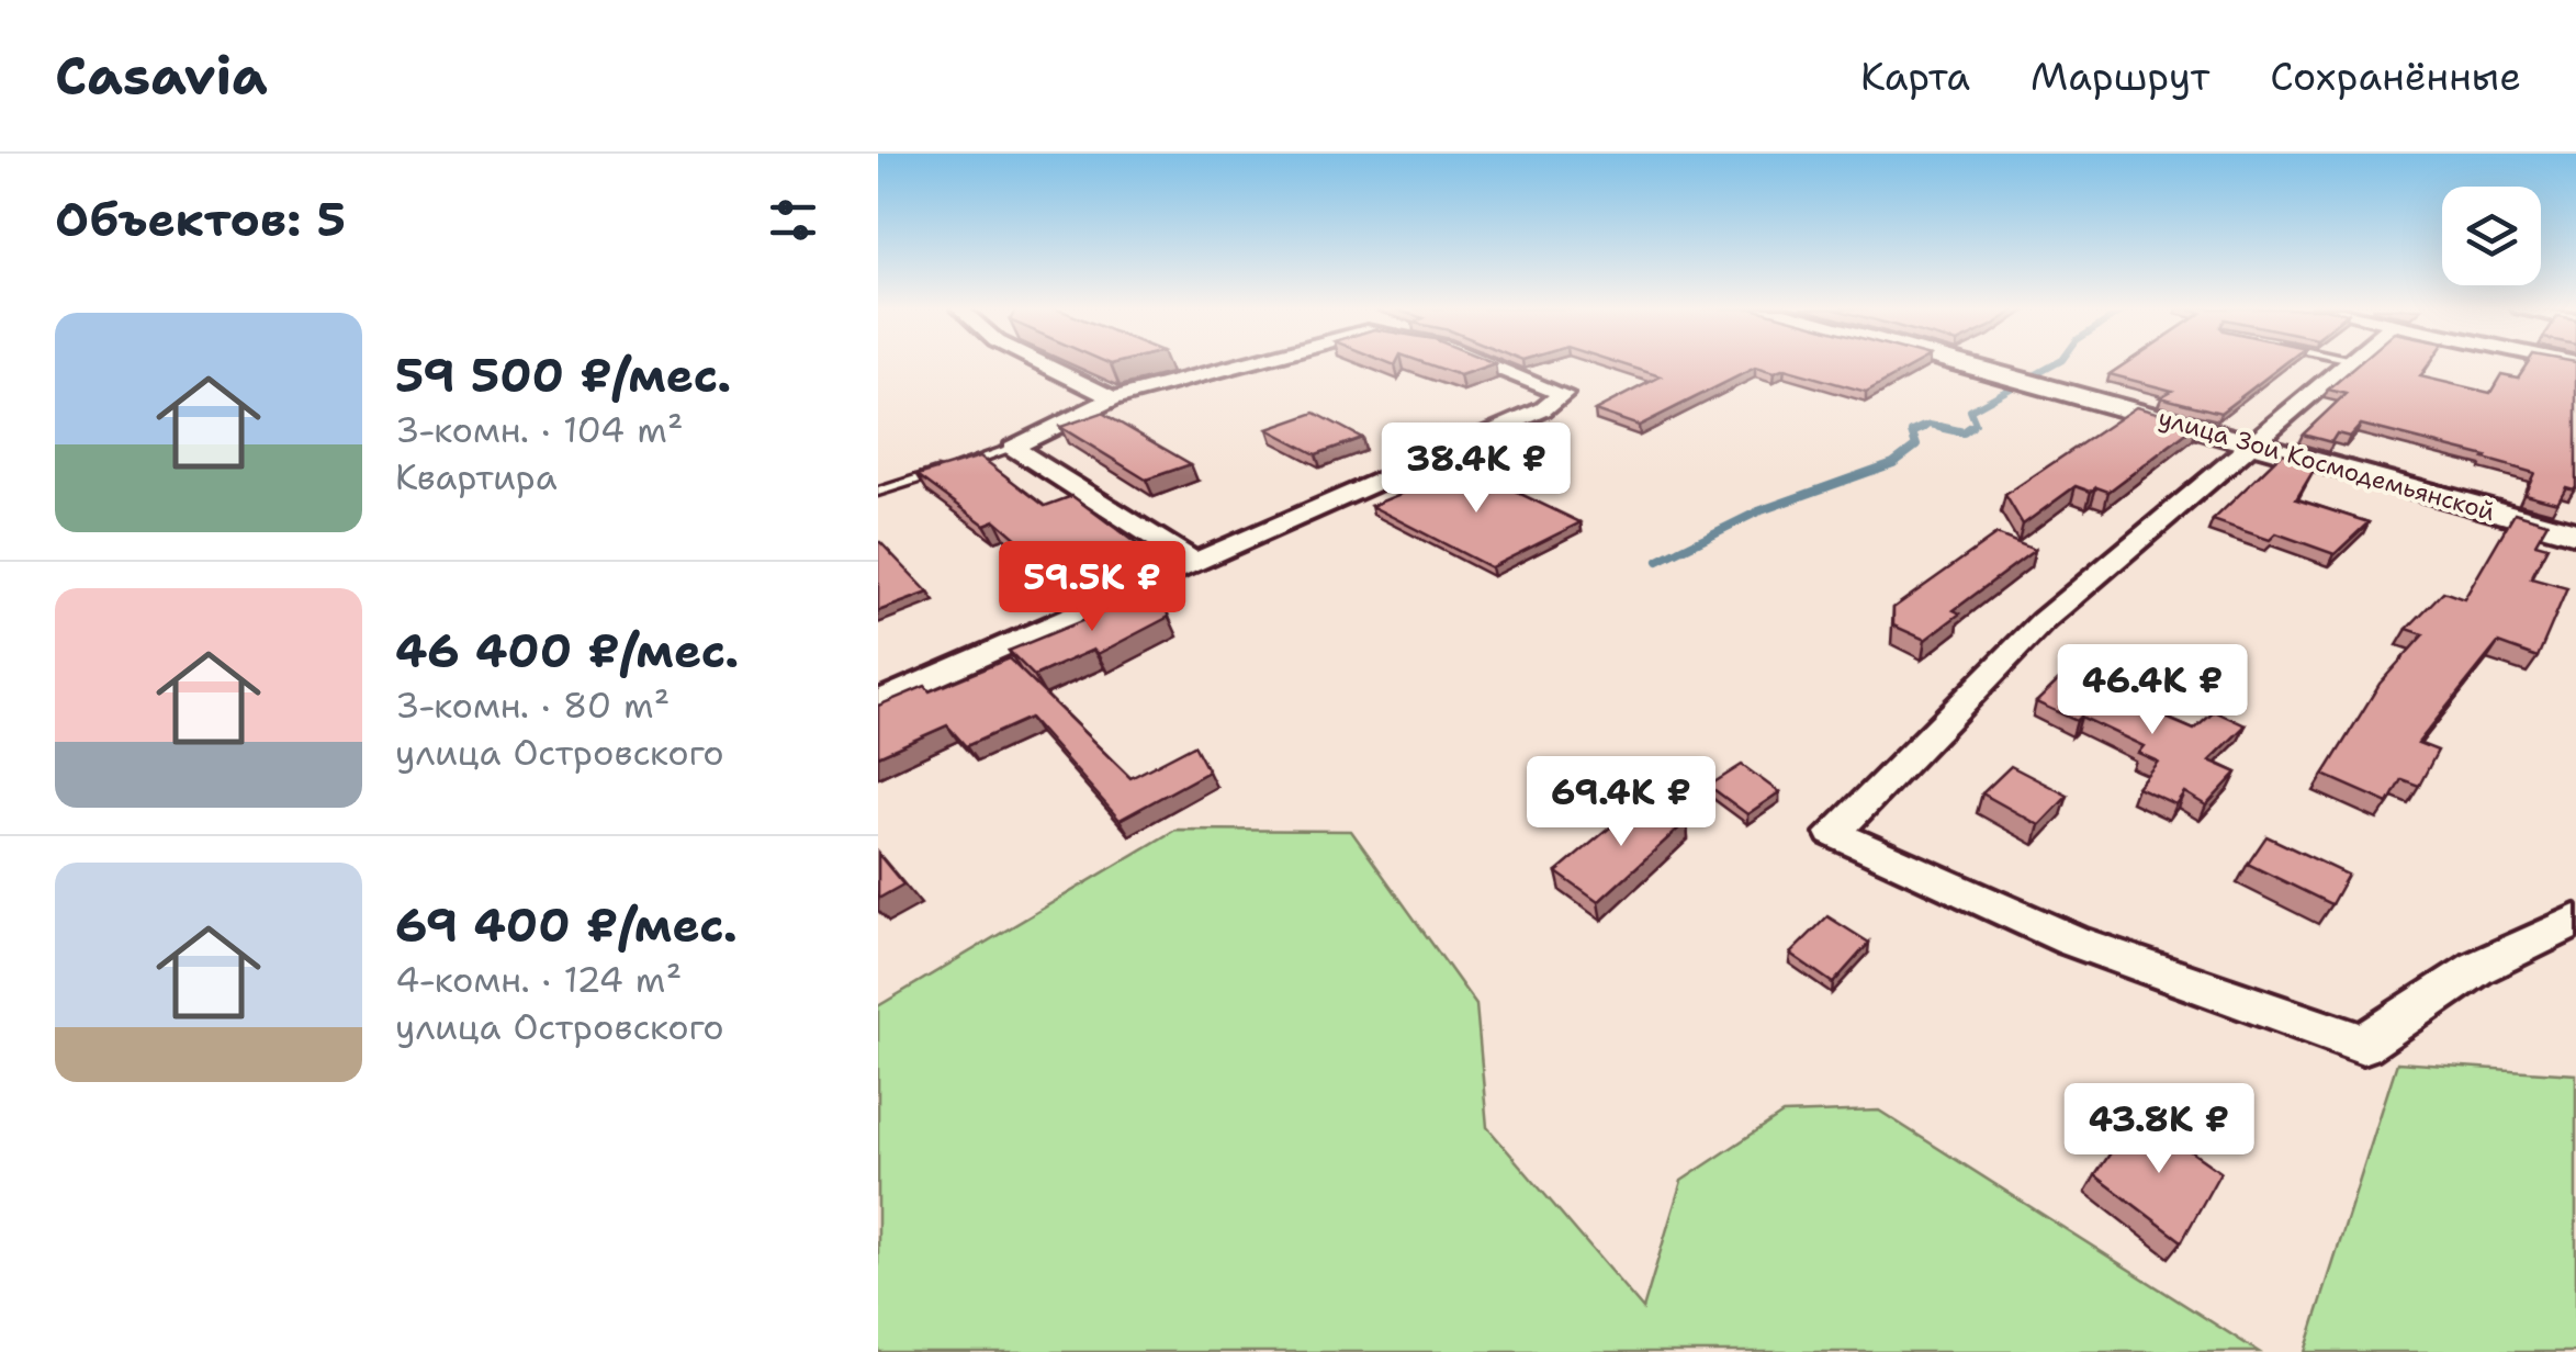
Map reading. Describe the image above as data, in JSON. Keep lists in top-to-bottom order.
{
  "streets": {
    "street": ["улица Зои Космодемьянской"]
  },
  "page": {
    "header": "Casavia",
    "nav": ["Карта", "Маршрут", "Сохранённые"],
    "heading": "Объектов: 5",
    "list": [
      {
        "name": "59 500 ₽/мес.",
        "note": "3-комн. · 104 m² · Квартира"
      },
      {
        "name": "46 400 ₽/мес.",
        "note": "3-комн. · 80 m² · улица Островского"
      },
      {
        "name": "69 400 ₽/мес.",
        "note": "4-комн. · 124 m² · улица Островского"
      }
    ],
    "price": [
      "38.4K ₽",
      "59.5K ₽",
      "46.4K ₽",
      "69.4K ₽",
      "43.8K ₽"
    ]
  }
}
